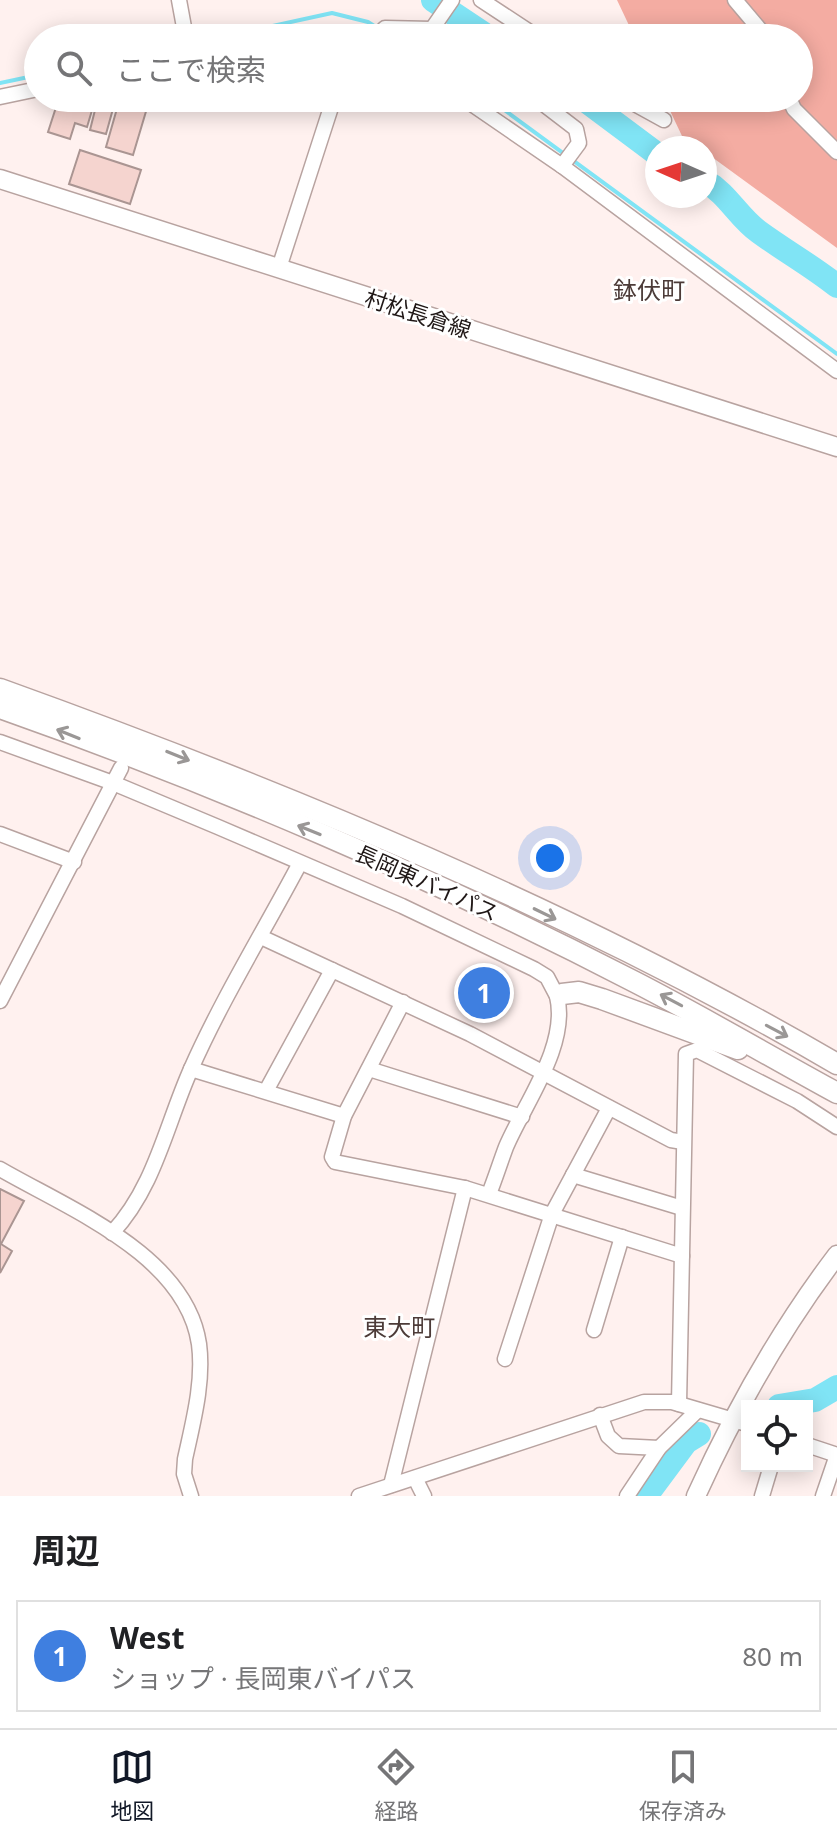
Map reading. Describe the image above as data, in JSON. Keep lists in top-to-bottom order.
{
  "streets": {
    "highway": ["長岡東バイパス"],
    "main road": ["村松長倉線"]
  },
  "districts": ["鉢伏町", "東大町"],
  "north": "left",
  "page": {
    "search": "ここで検索",
    "pins": "1",
    "heading": "周辺",
    "list": [
      {
        "mark": "1",
        "name": "West",
        "note": "ショップ · 長岡東バイパス",
        "value": "80 m"
      }
    ],
    "nav": ["地図", "経路", "保存済み"]
  }
}
